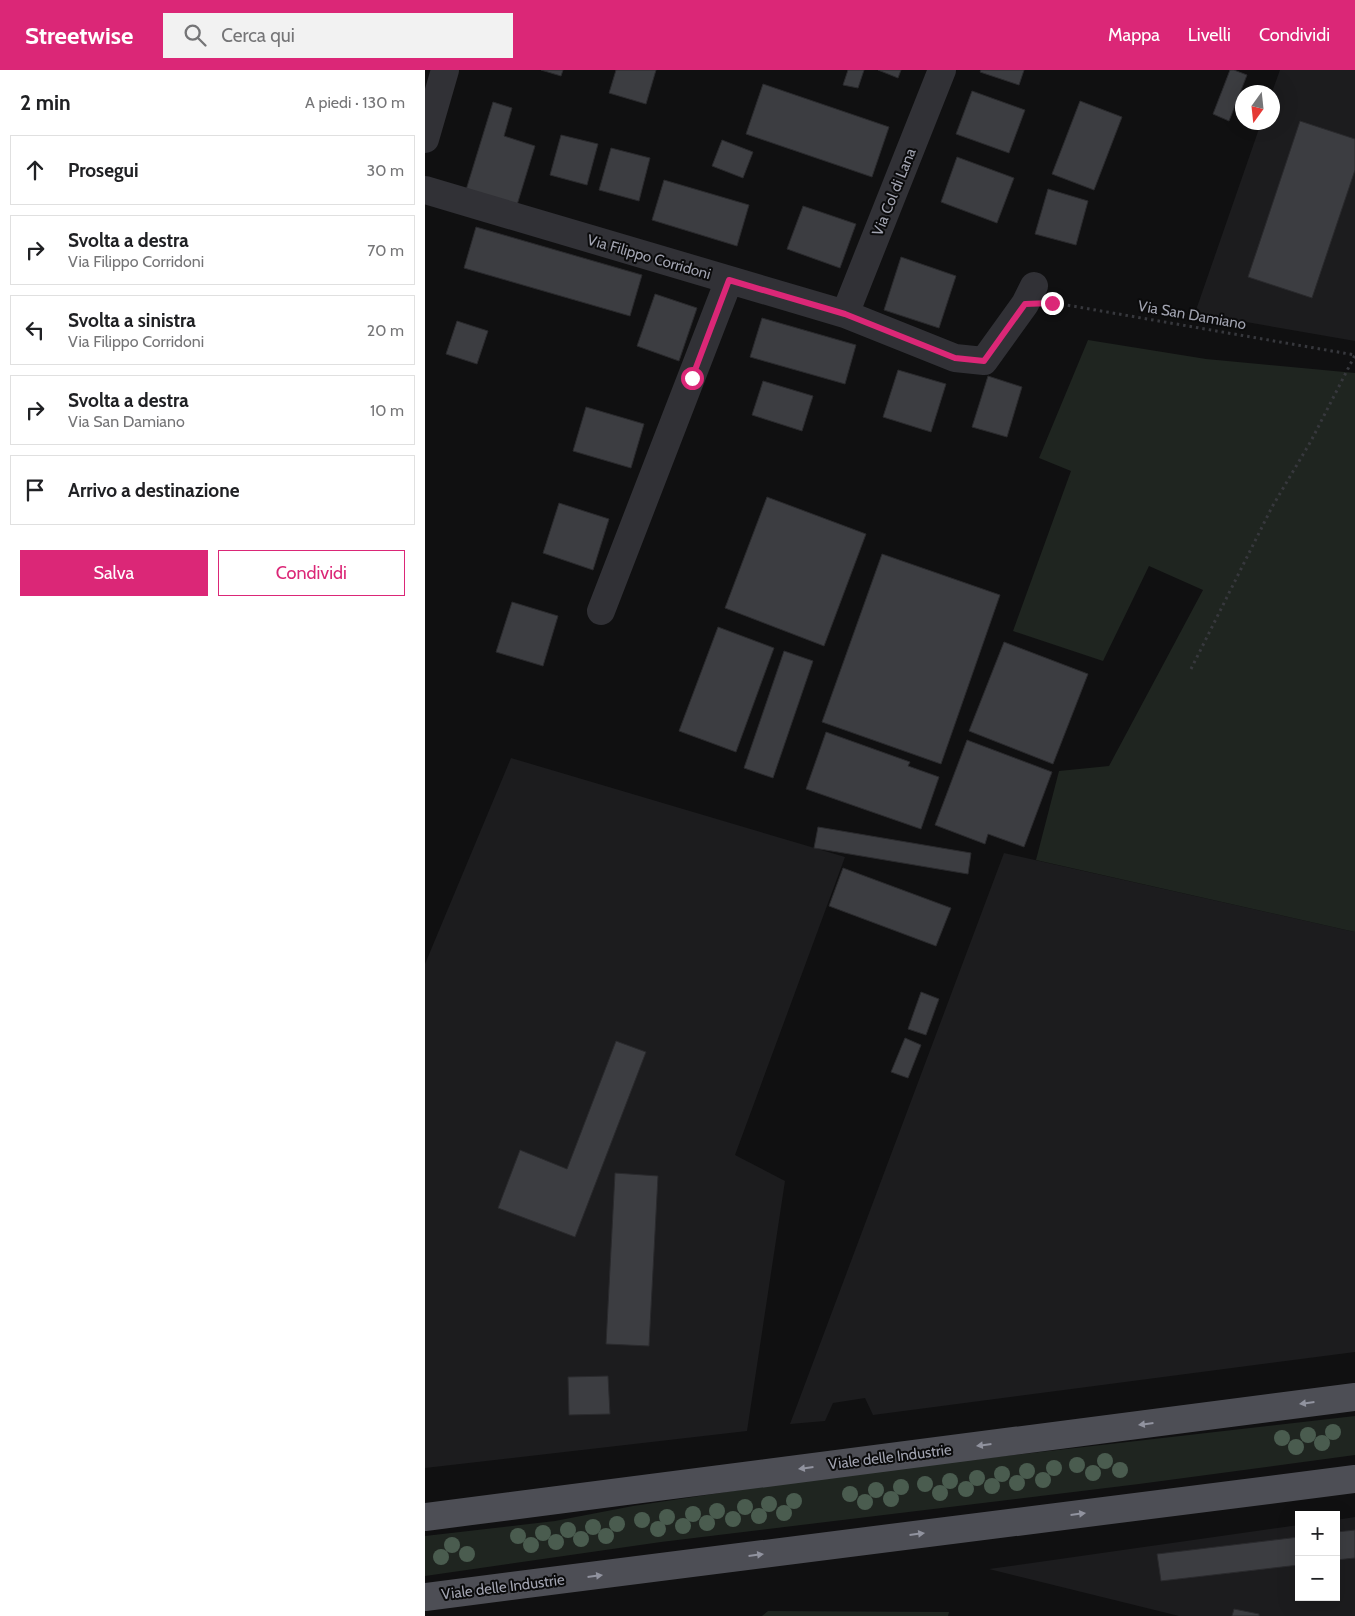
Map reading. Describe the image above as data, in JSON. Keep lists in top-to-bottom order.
{
  "streets": {
    "main road": ["Viale delle Industrie"],
    "street": ["Via Col di Lana", "Via Filippo Corridoni"],
    "path": ["Via San Damiano"]
  },
  "crossings": [
    ["Via Col di Lana", "Via Filippo Corridoni"],
    ["Via Filippo Corridoni", "Via San Damiano"]
  ],
  "north": "bottom",
  "page": {
    "header": "Streetwise",
    "search": "Cerca qui",
    "nav": ["Mappa", "Livelli", "Condividi"],
    "heading": ["2 min", "A piedi · 130 m"],
    "list": [
      ["Prosegui", "30 m"],
      ["Svolta a destra", "Via Filippo Corridoni", "70 m"],
      ["Svolta a sinistra", "Via Filippo Corridoni", "20 m"],
      ["Svolta a destra", "Via San Damiano", "10 m"],
      "Arrivo a destinazione"
    ],
    "buttons": ["Salva", "Condividi"],
    "map_buttons": ["+", "−"]
  }
}
